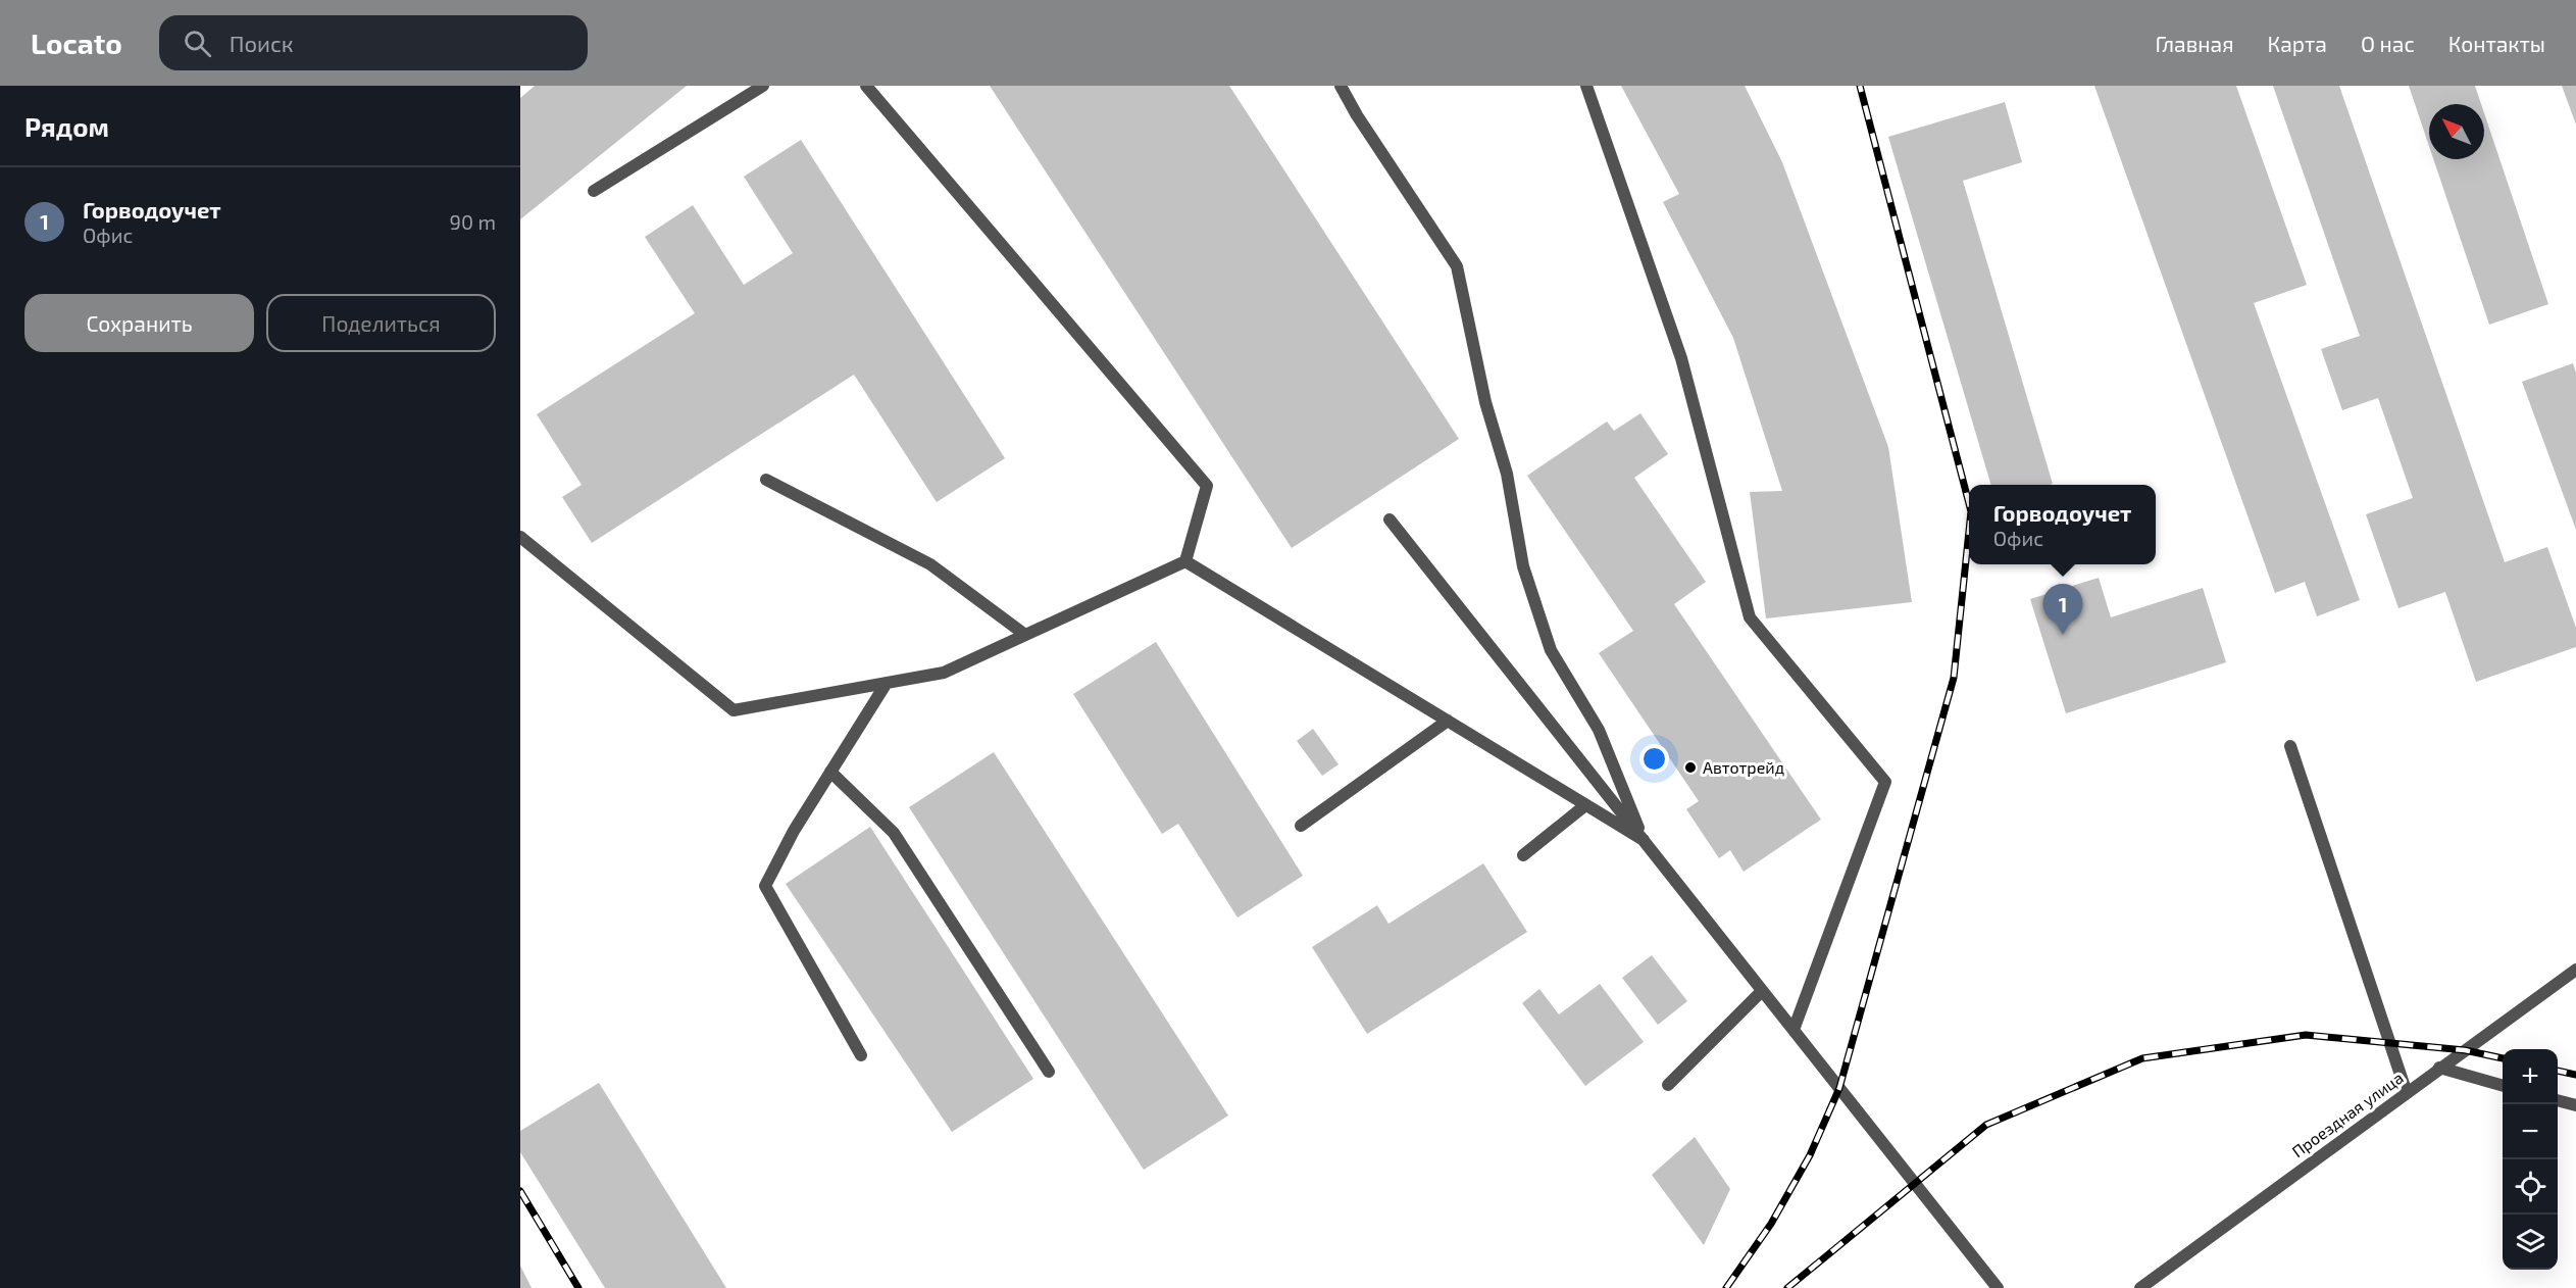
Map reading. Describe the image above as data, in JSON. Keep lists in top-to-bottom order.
{
  "streets": {
    "street": ["Проездная улица"]
  },
  "places": ["Автотрейд"],
  "north": "top left",
  "page": {
    "header": "Locato",
    "search": "Поиск",
    "nav": [
      "Главная",
      "Карта",
      "О нас",
      "Контакты"
    ],
    "heading": "Рядом",
    "list": [
      {
        "mark": "1",
        "name": "Горводоучет",
        "note": "Офис",
        "value": "90 m"
      }
    ],
    "buttons": ["Сохранить", "Поделиться"],
    "popup": ["Горводоучет", "Офис"],
    "pins": "1",
    "map_buttons": ["+", "−"]
  }
}
